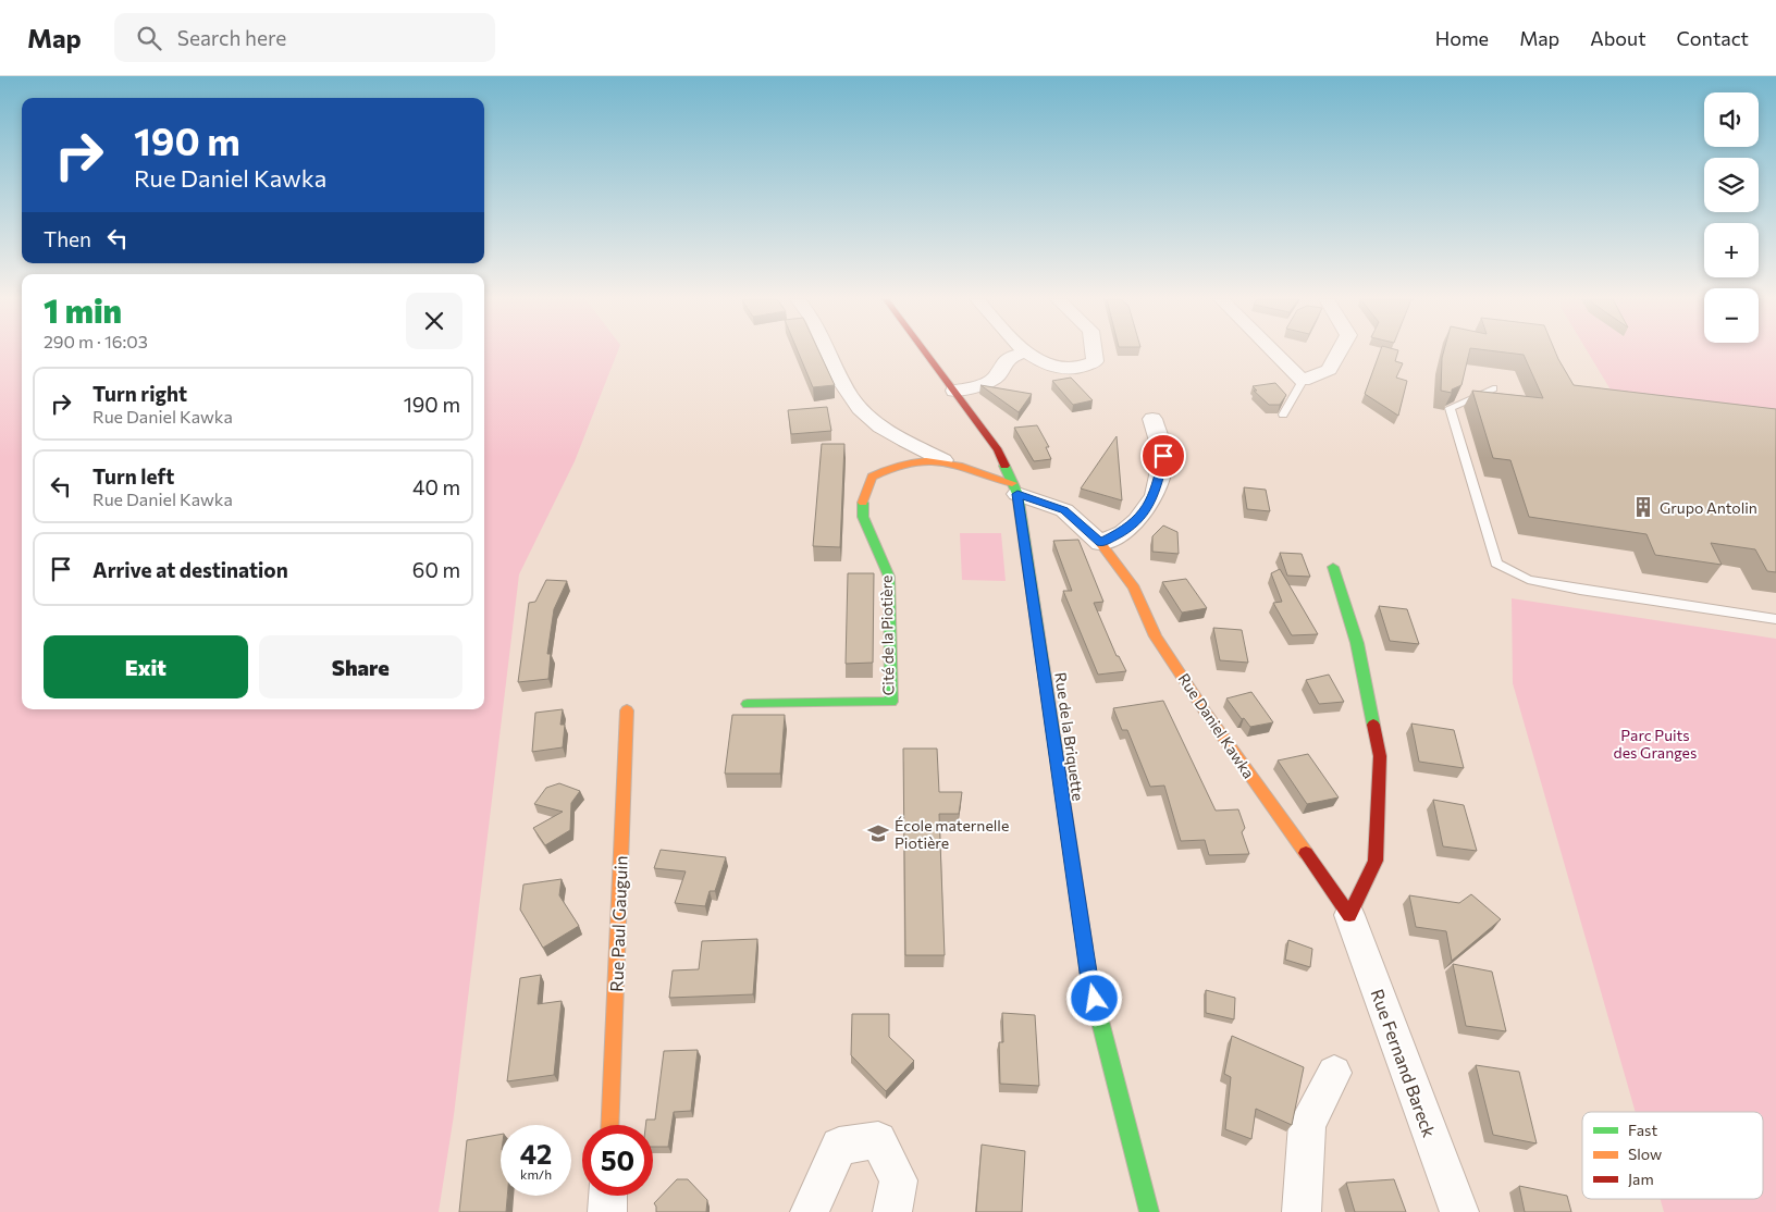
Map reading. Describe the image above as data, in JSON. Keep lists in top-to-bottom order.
{
  "streets": {
    "street": [
      "Cité de la Piotière",
      "Rue Daniel Kawka",
      "Rue de la Briquette",
      "Rue Paul Gauguin",
      "Rue Fernand Bareck"
    ]
  },
  "crossings": [
    ["Cité de la Piotière", "Rue Daniel Kawka"],
    ["Cité de la Piotière", "Rue de la Briquette"],
    ["Rue Daniel Kawka", "Rue de la Briquette"],
    ["Rue Daniel Kawka", "Rue Fernand Bareck"]
  ],
  "parks": ["Parc Puits des Granges"],
  "places": {
    "building": ["Grupo Antolin"],
    "school or university": ["École maternelle Piotière"]
  },
  "legend": ["Fast", "Slow", "Jam"],
  "page": {
    "header": "Map",
    "search": "Search here",
    "nav": [
      "Home",
      "Map",
      "About",
      "Contact"
    ],
    "map_buttons": ["+", "−"],
    "turn": ["190 m", "Rue Daniel Kawka"],
    "then": "Then",
    "heading": ["1 min", "290 m · 16:03"],
    "list": [
      {
        "name": "Turn right",
        "note": "Rue Daniel Kawka",
        "value": "190 m"
      },
      {
        "name": "Turn left",
        "note": "Rue Daniel Kawka",
        "value": "40 m"
      },
      {
        "name": "Arrive at destination",
        "value": "60 m"
      }
    ],
    "buttons": ["Exit", "Share"],
    "speed": "42 km/h",
    "limit": "50"
  }
}
